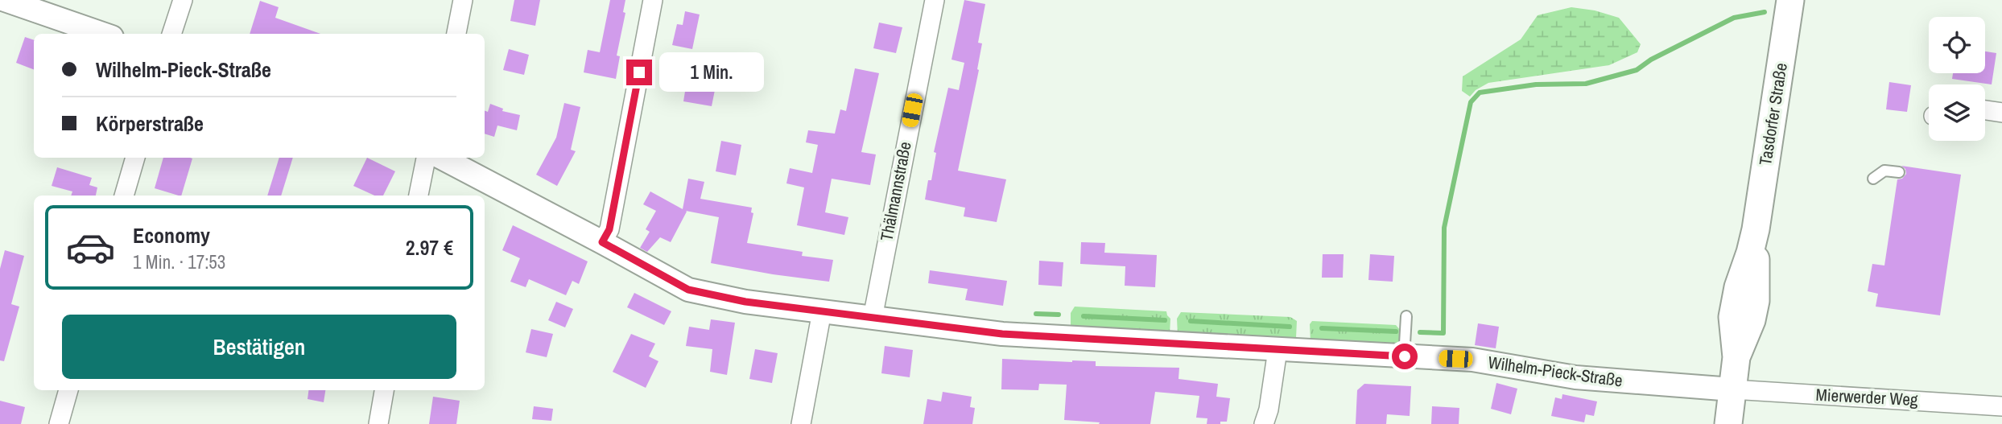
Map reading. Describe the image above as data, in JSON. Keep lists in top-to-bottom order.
{
  "streets": {
    "main road": ["Tasdorfer Straße"],
    "street": ["Thälmannstraße", "Wilhelm-Pieck-Straße", "Mierwerder Weg"]
  },
  "crossings": [
    ["Tasdorfer Straße", "Wilhelm-Pieck-Straße"],
    ["Tasdorfer Straße", "Mierwerder Weg"],
    ["Thälmannstraße", "Wilhelm-Pieck-Straße"],
    ["Wilhelm-Pieck-Straße", "Mierwerder Weg"]
  ],
  "page": {
    "banner": ["Wilhelm-Pieck-Straße", "Körperstraße"],
    "bubble": "1 Min.",
    "list": [
      {
        "name": "Economy",
        "note": "1 Min. · 17:53",
        "value": "2.97 €"
      }
    ],
    "buttons": "Bestätigen"
  }
}
